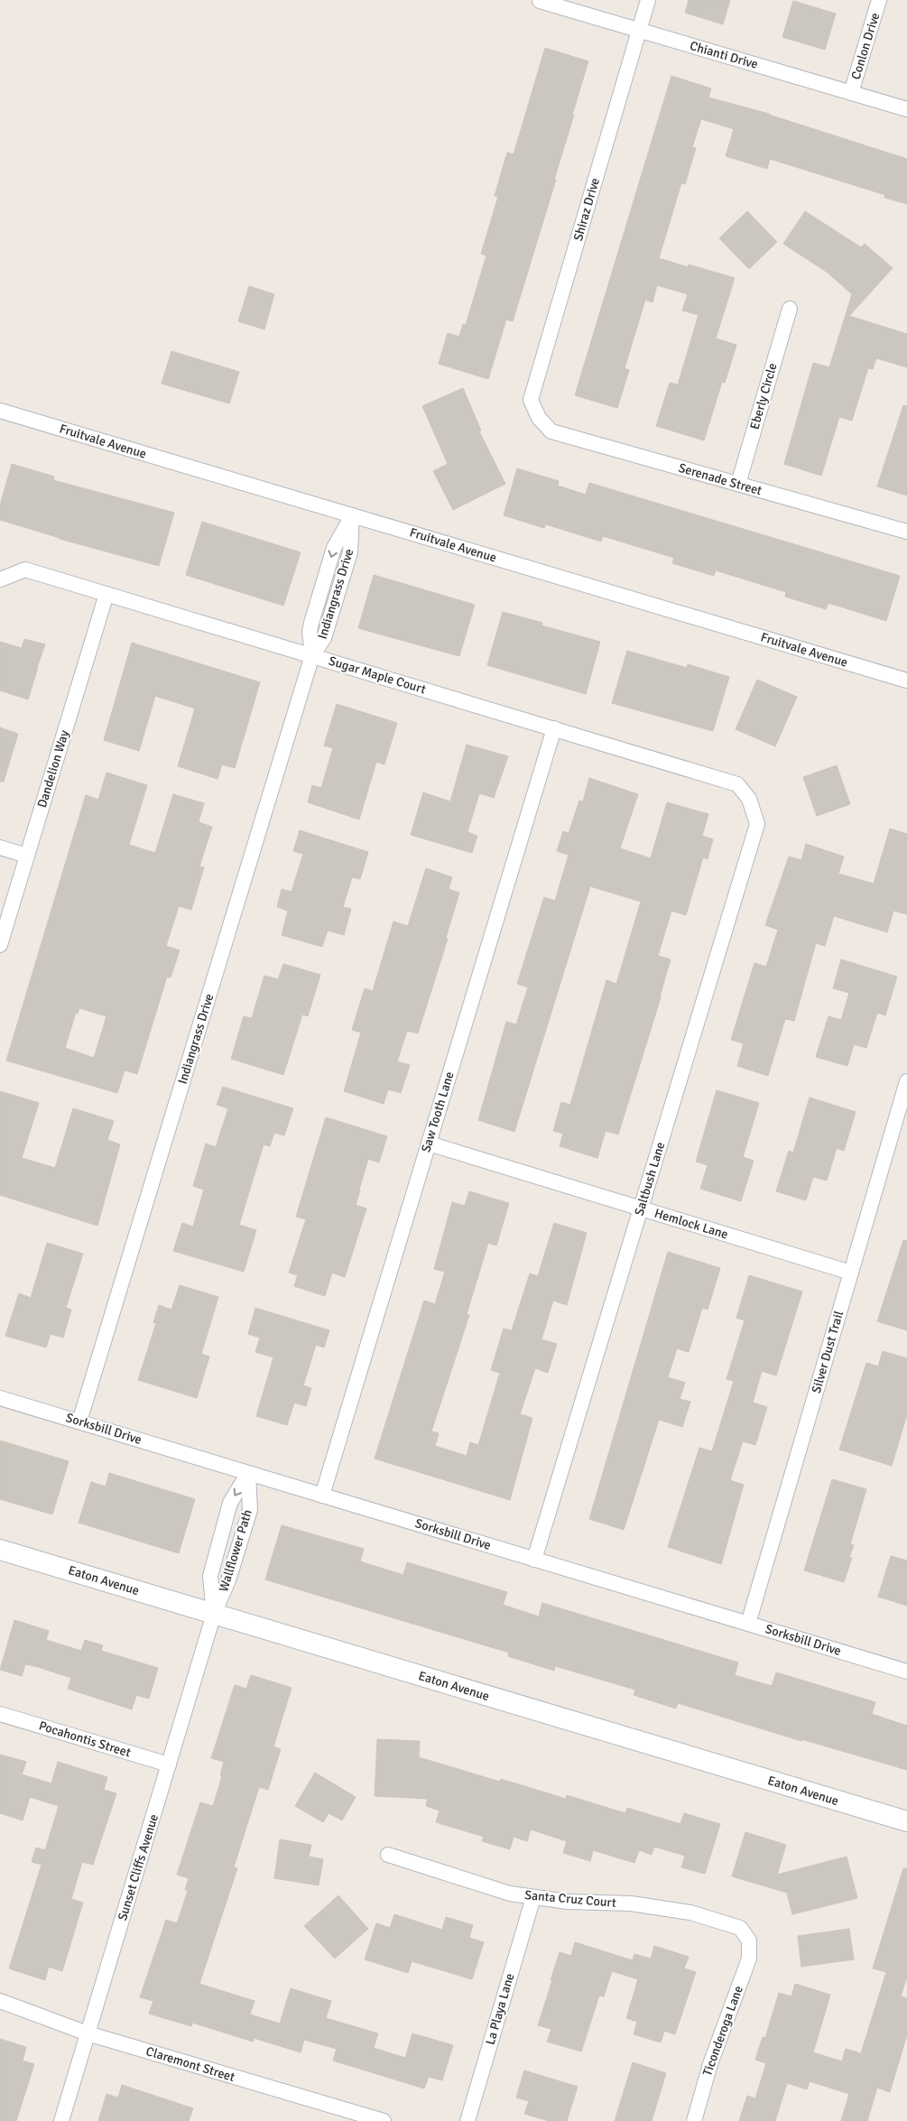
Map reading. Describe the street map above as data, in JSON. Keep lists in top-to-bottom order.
{
  "streets": {
    "street": [
      "Conlon Drive",
      "Chianti Drive",
      "Shiraz Drive",
      "Eberly Circle",
      "Fruitvale Avenue",
      "Serenade Street",
      "Indiangrass Drive",
      "Sugar Maple Court",
      "Dandelion Way",
      "Saw Tooth Lane",
      "Saltbush Lane",
      "Hemlock Lane",
      "Silver Dust Trail",
      "Sorksbill Drive",
      "Wallflower Path",
      "Eaton Avenue",
      "Pocahontis Street",
      "Sunset Cliffs Avenue",
      "Santa Cruz Court",
      "La Playa Lane",
      "Ticonderoga Lane",
      "Claremont Street"
    ]
  },
  "crossings": [
    ["Conlon Drive", "Chianti Drive"],
    ["Chianti Drive", "Shiraz Drive"],
    ["Shiraz Drive", "Serenade Street"],
    ["Eberly Circle", "Serenade Street"],
    ["Fruitvale Avenue", "Indiangrass Drive"],
    ["Indiangrass Drive", "Sugar Maple Court"],
    ["Indiangrass Drive", "Sorksbill Drive"],
    ["Sugar Maple Court", "Dandelion Way"],
    ["Sugar Maple Court", "Saw Tooth Lane"],
    ["Sugar Maple Court", "Saltbush Lane"],
    ["Saw Tooth Lane", "Hemlock Lane"],
    ["Saw Tooth Lane", "Sorksbill Drive"],
    ["Saltbush Lane", "Hemlock Lane"],
    ["Saltbush Lane", "Sorksbill Drive"],
    ["Hemlock Lane", "Silver Dust Trail"],
    ["Silver Dust Trail", "Sorksbill Drive"],
    ["Sorksbill Drive", "Wallflower Path"],
    ["Wallflower Path", "Eaton Avenue"],
    ["Wallflower Path", "Sunset Cliffs Avenue"],
    ["Eaton Avenue", "Sunset Cliffs Avenue"],
    ["Pocahontis Street", "Sunset Cliffs Avenue"],
    ["Sunset Cliffs Avenue", "Claremont Street"],
    ["Santa Cruz Court", "La Playa Lane"],
    ["Santa Cruz Court", "Ticonderoga Lane"]
  ]
}
